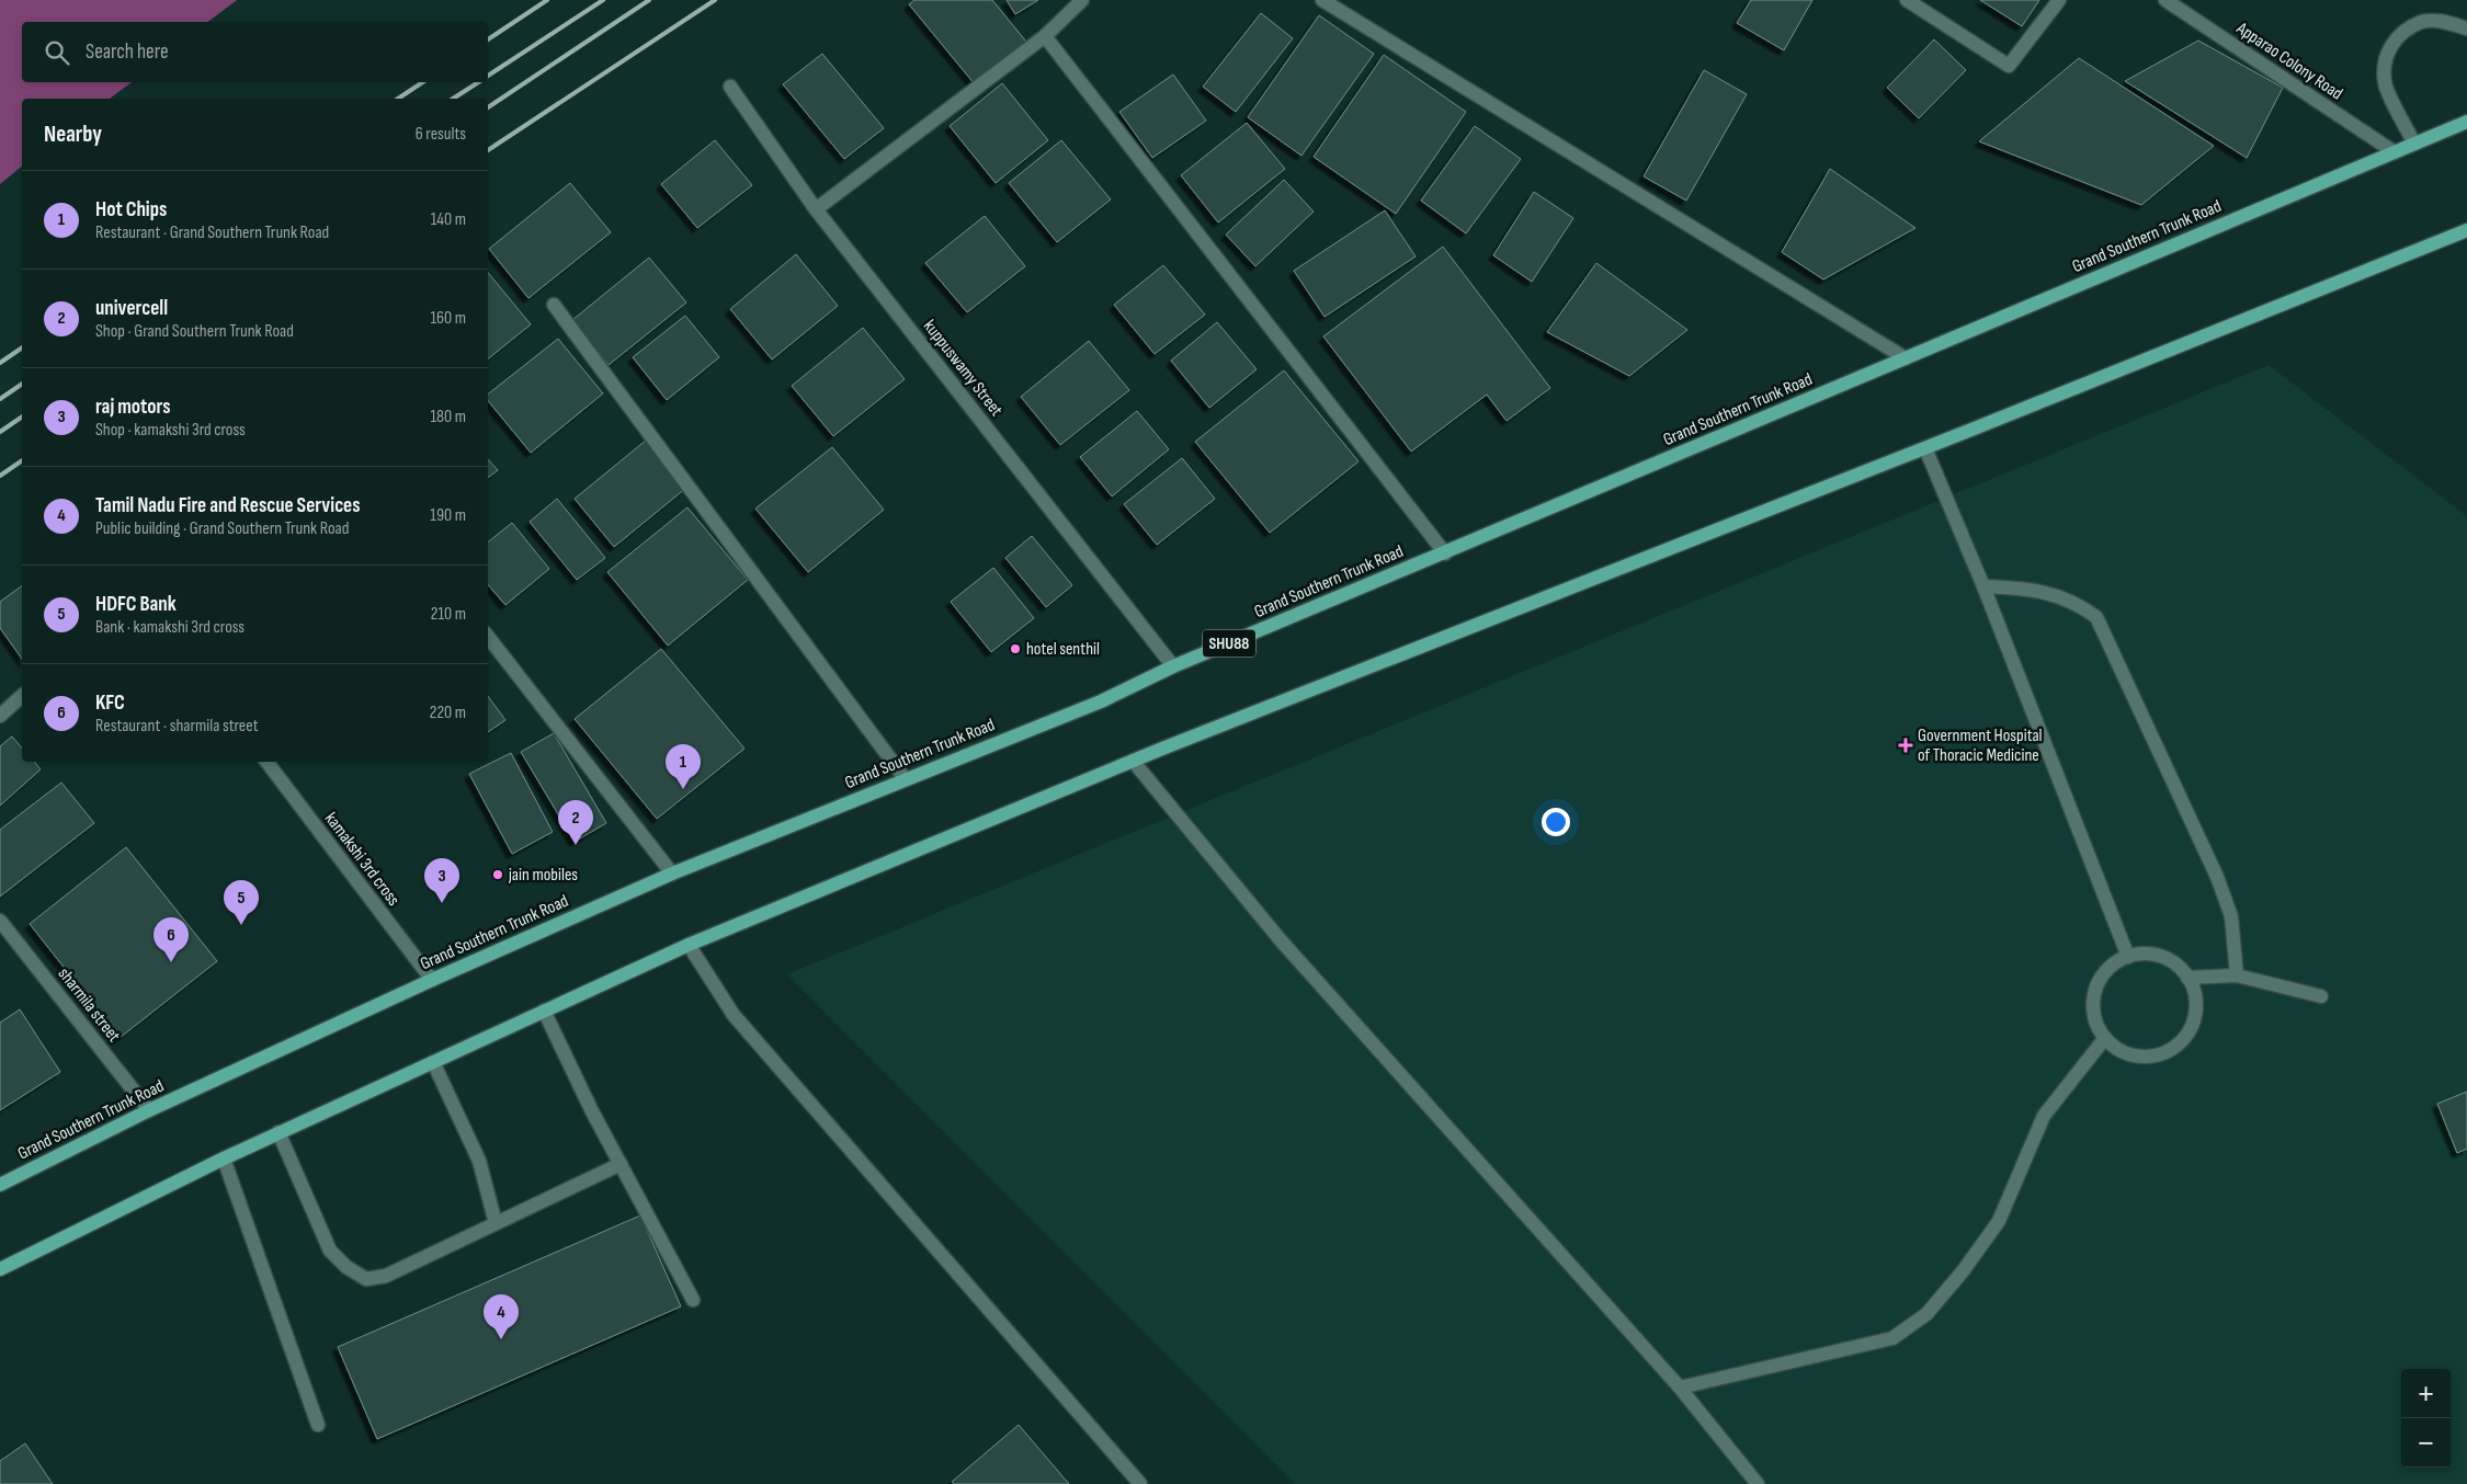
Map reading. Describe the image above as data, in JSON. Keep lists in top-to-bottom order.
{
  "streets": {
    "main road": ["Grand Southern Trunk Road", "SHU88"],
    "street": [
      "Apparao Colony Road",
      "kuppuswamy Street",
      "kamakshi 3rd cross",
      "sharmila street"
    ]
  },
  "crossings": [
    ["Apparao Colony Road", "Grand Southern Trunk Road"],
    ["Grand Southern Trunk Road", "kuppuswamy Street"],
    ["Grand Southern Trunk Road", "kamakshi 3rd cross"],
    ["Grand Southern Trunk Road", "sharmila street"]
  ],
  "places": {
    "other": ["hotel senthil", "jain mobiles"],
    "health": ["Government Hospital of Thoracic Medicine"]
  },
  "page": {
    "search": "Search here",
    "heading": ["Nearby", "6 results"],
    "list": [
      {
        "mark": "1",
        "name": "Hot Chips",
        "note": "Restaurant · Grand Southern Trunk Road",
        "value": "140 m"
      },
      {
        "mark": "2",
        "name": "univercell",
        "note": "Shop · Grand Southern Trunk Road",
        "value": "160 m"
      },
      {
        "mark": "3",
        "name": "raj motors",
        "note": "Shop · kamakshi 3rd cross",
        "value": "180 m"
      },
      {
        "mark": "4",
        "name": "Tamil Nadu Fire and Rescue Services",
        "note": "Public building · Grand Southern Trunk Road",
        "value": "190 m"
      },
      {
        "mark": "5",
        "name": "HDFC Bank",
        "note": "Bank · kamakshi 3rd cross",
        "value": "210 m"
      },
      {
        "mark": "6",
        "name": "KFC",
        "note": "Restaurant · sharmila street",
        "value": "220 m"
      }
    ],
    "pins": [
      "1",
      "2",
      "3",
      "5",
      "6",
      "4"
    ],
    "map_buttons": ["+", "−"]
  }
}
